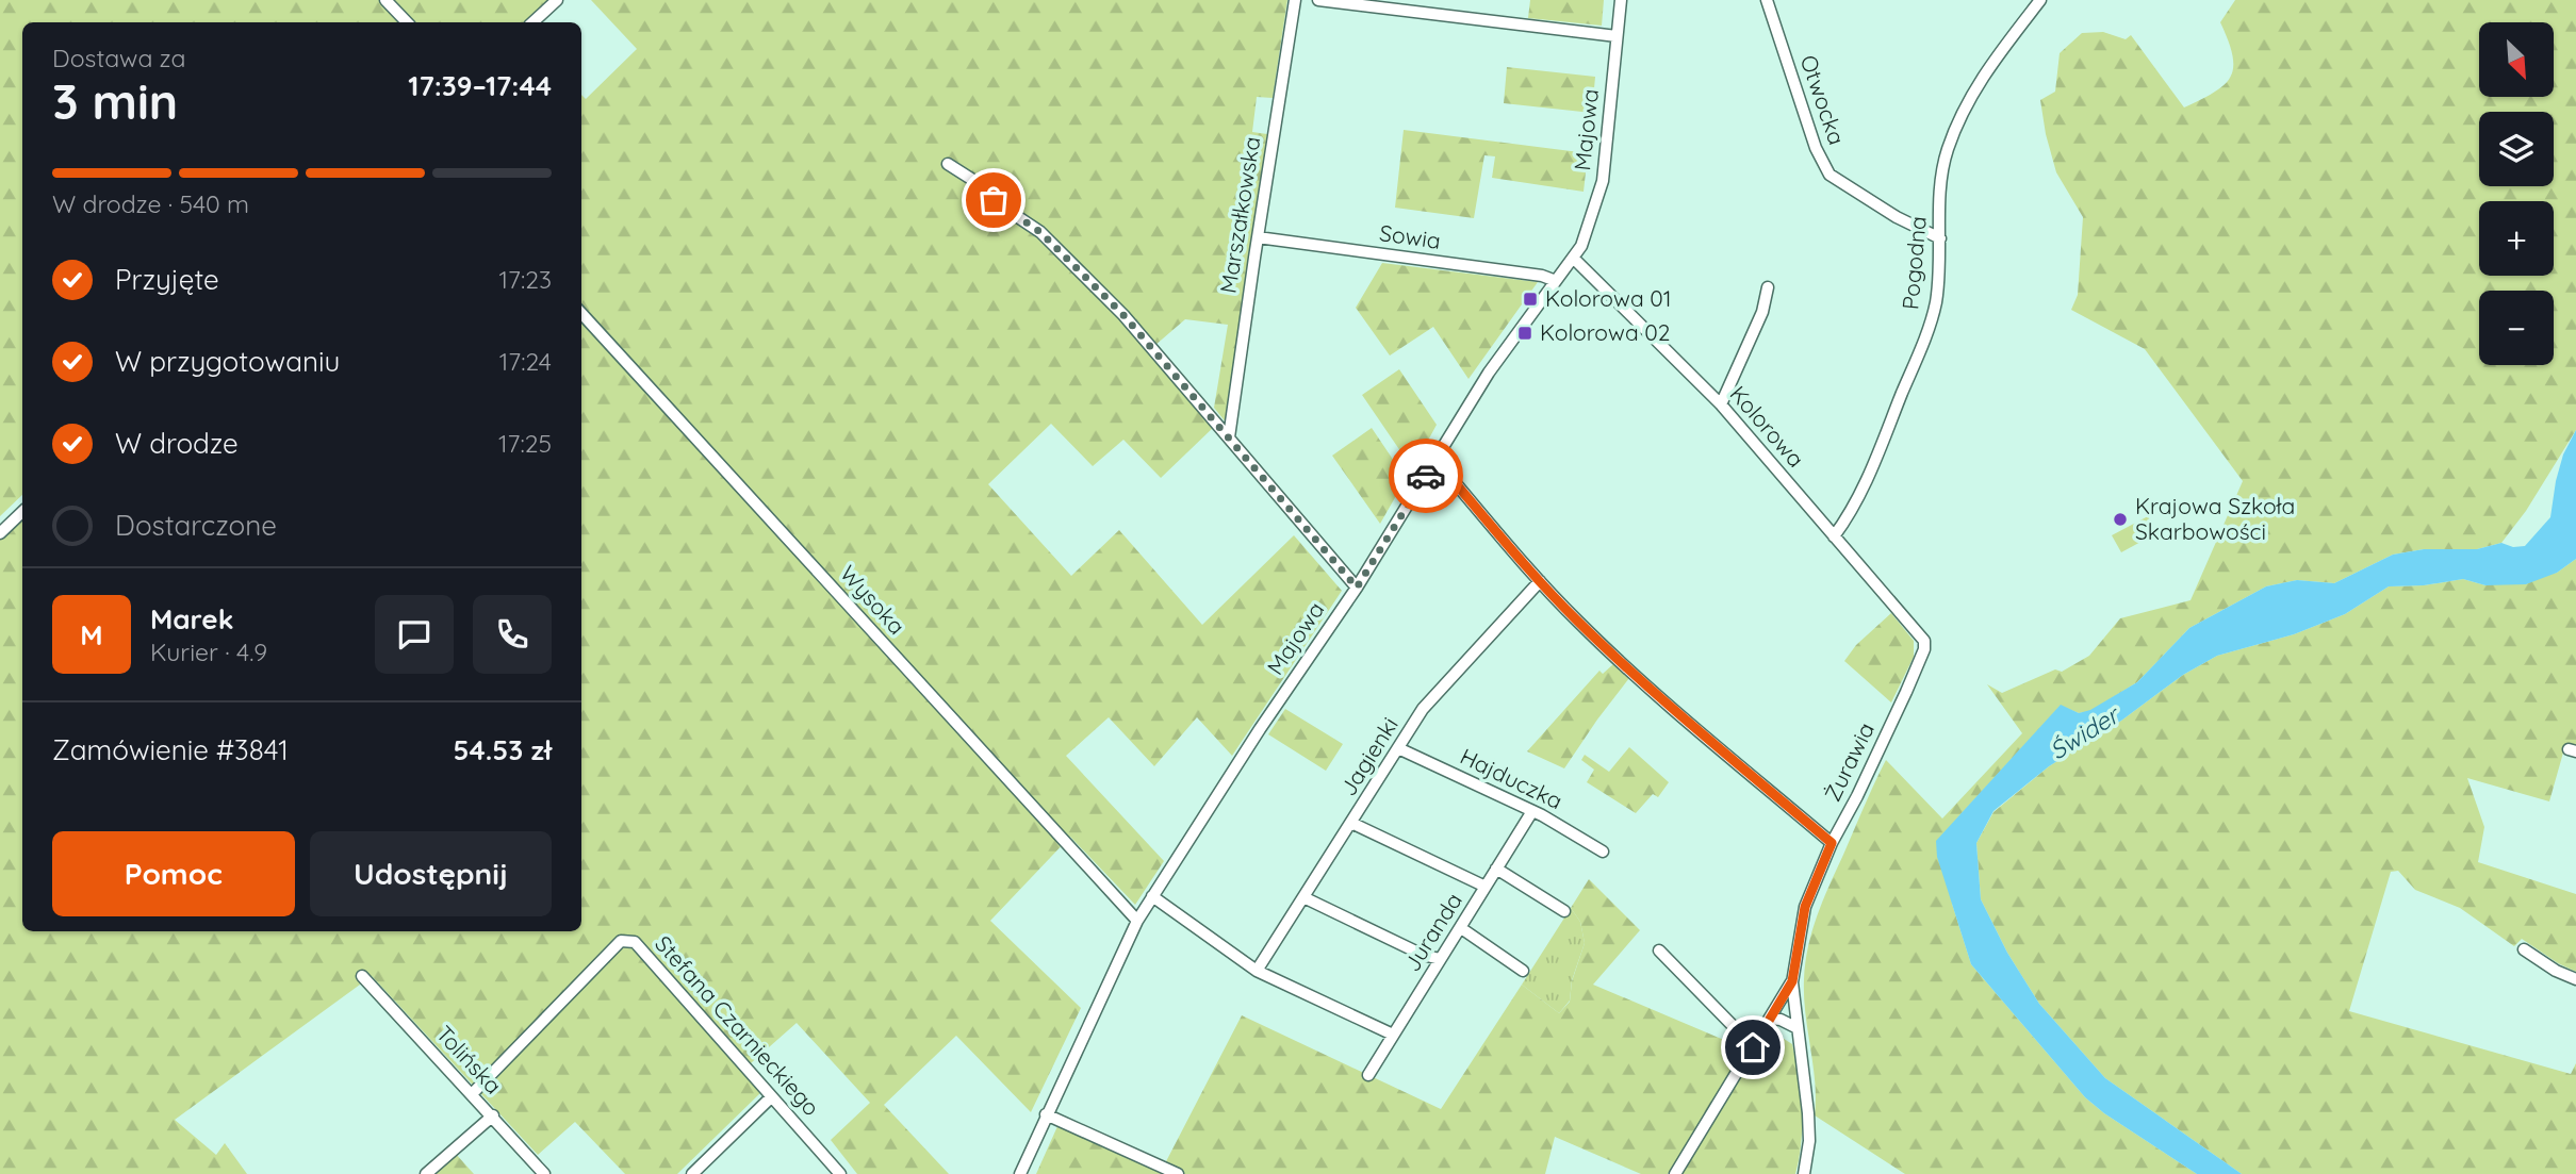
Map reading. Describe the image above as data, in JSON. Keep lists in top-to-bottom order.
{
  "streets": {
    "street": [
      "Otwocka",
      "Majowa",
      "Marszałkowska",
      "Sowia",
      "Pogodna",
      "Kolorowa",
      "Wysoka",
      "Jagienki",
      "Żurawia",
      "Hajduczka",
      "Juranda",
      "Stefana Czarnieckiego",
      "Tolińska"
    ]
  },
  "crossings": [
    ["Otwocka", "Pogodna"],
    ["Majowa", "Sowia"],
    ["Majowa", "Kolorowa"],
    ["Majowa", "Wysoka"],
    ["Marszałkowska", "Sowia"],
    ["Pogodna", "Kolorowa"],
    ["Kolorowa", "Żurawia"],
    ["Jagienki", "Hajduczka"],
    ["Hajduczka", "Juranda"],
    ["Stefana Czarnieckiego", "Tolińska"]
  ],
  "water": ["Świder"],
  "places": {
    "transit": ["Kolorowa 01", "Kolorowa 02"],
    "other": ["Krajowa Szkoła Skarbowości"]
  },
  "north": "bottom right",
  "page": {
    "map_buttons": ["+", "−"],
    "heading": ["3 min", "Dostawa za", "17:39–17:44"],
    "panel": [
      "Marek",
      "Kurier · 4.9",
      "Zamówienie #3841",
      "54.53 zł"
    ],
    "bar": "W drodze · 540 m",
    "list": [
      ["Przyjęte", "17:23"],
      ["W przygotowaniu", "17:24"],
      ["W drodze", "17:25"],
      "Dostarczone"
    ],
    "round": "M",
    "buttons": ["Pomoc", "Udostępnij"]
  }
}
